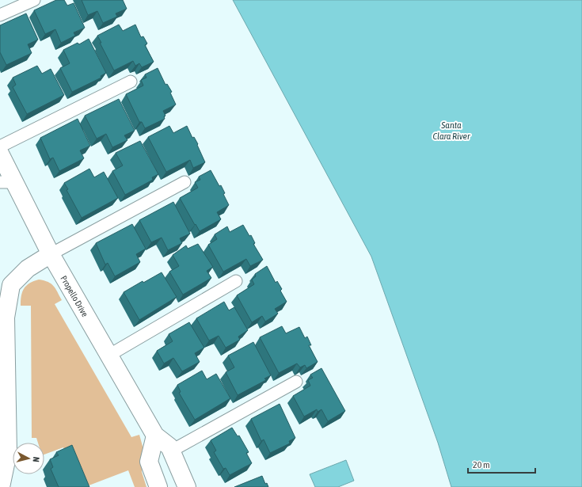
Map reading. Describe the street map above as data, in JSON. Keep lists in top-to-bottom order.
{
  "streets": {
    "street": ["Propello Drive"]
  },
  "water": ["Santa Clara River"],
  "scale_bar": "20 m",
  "north": "right"
}
